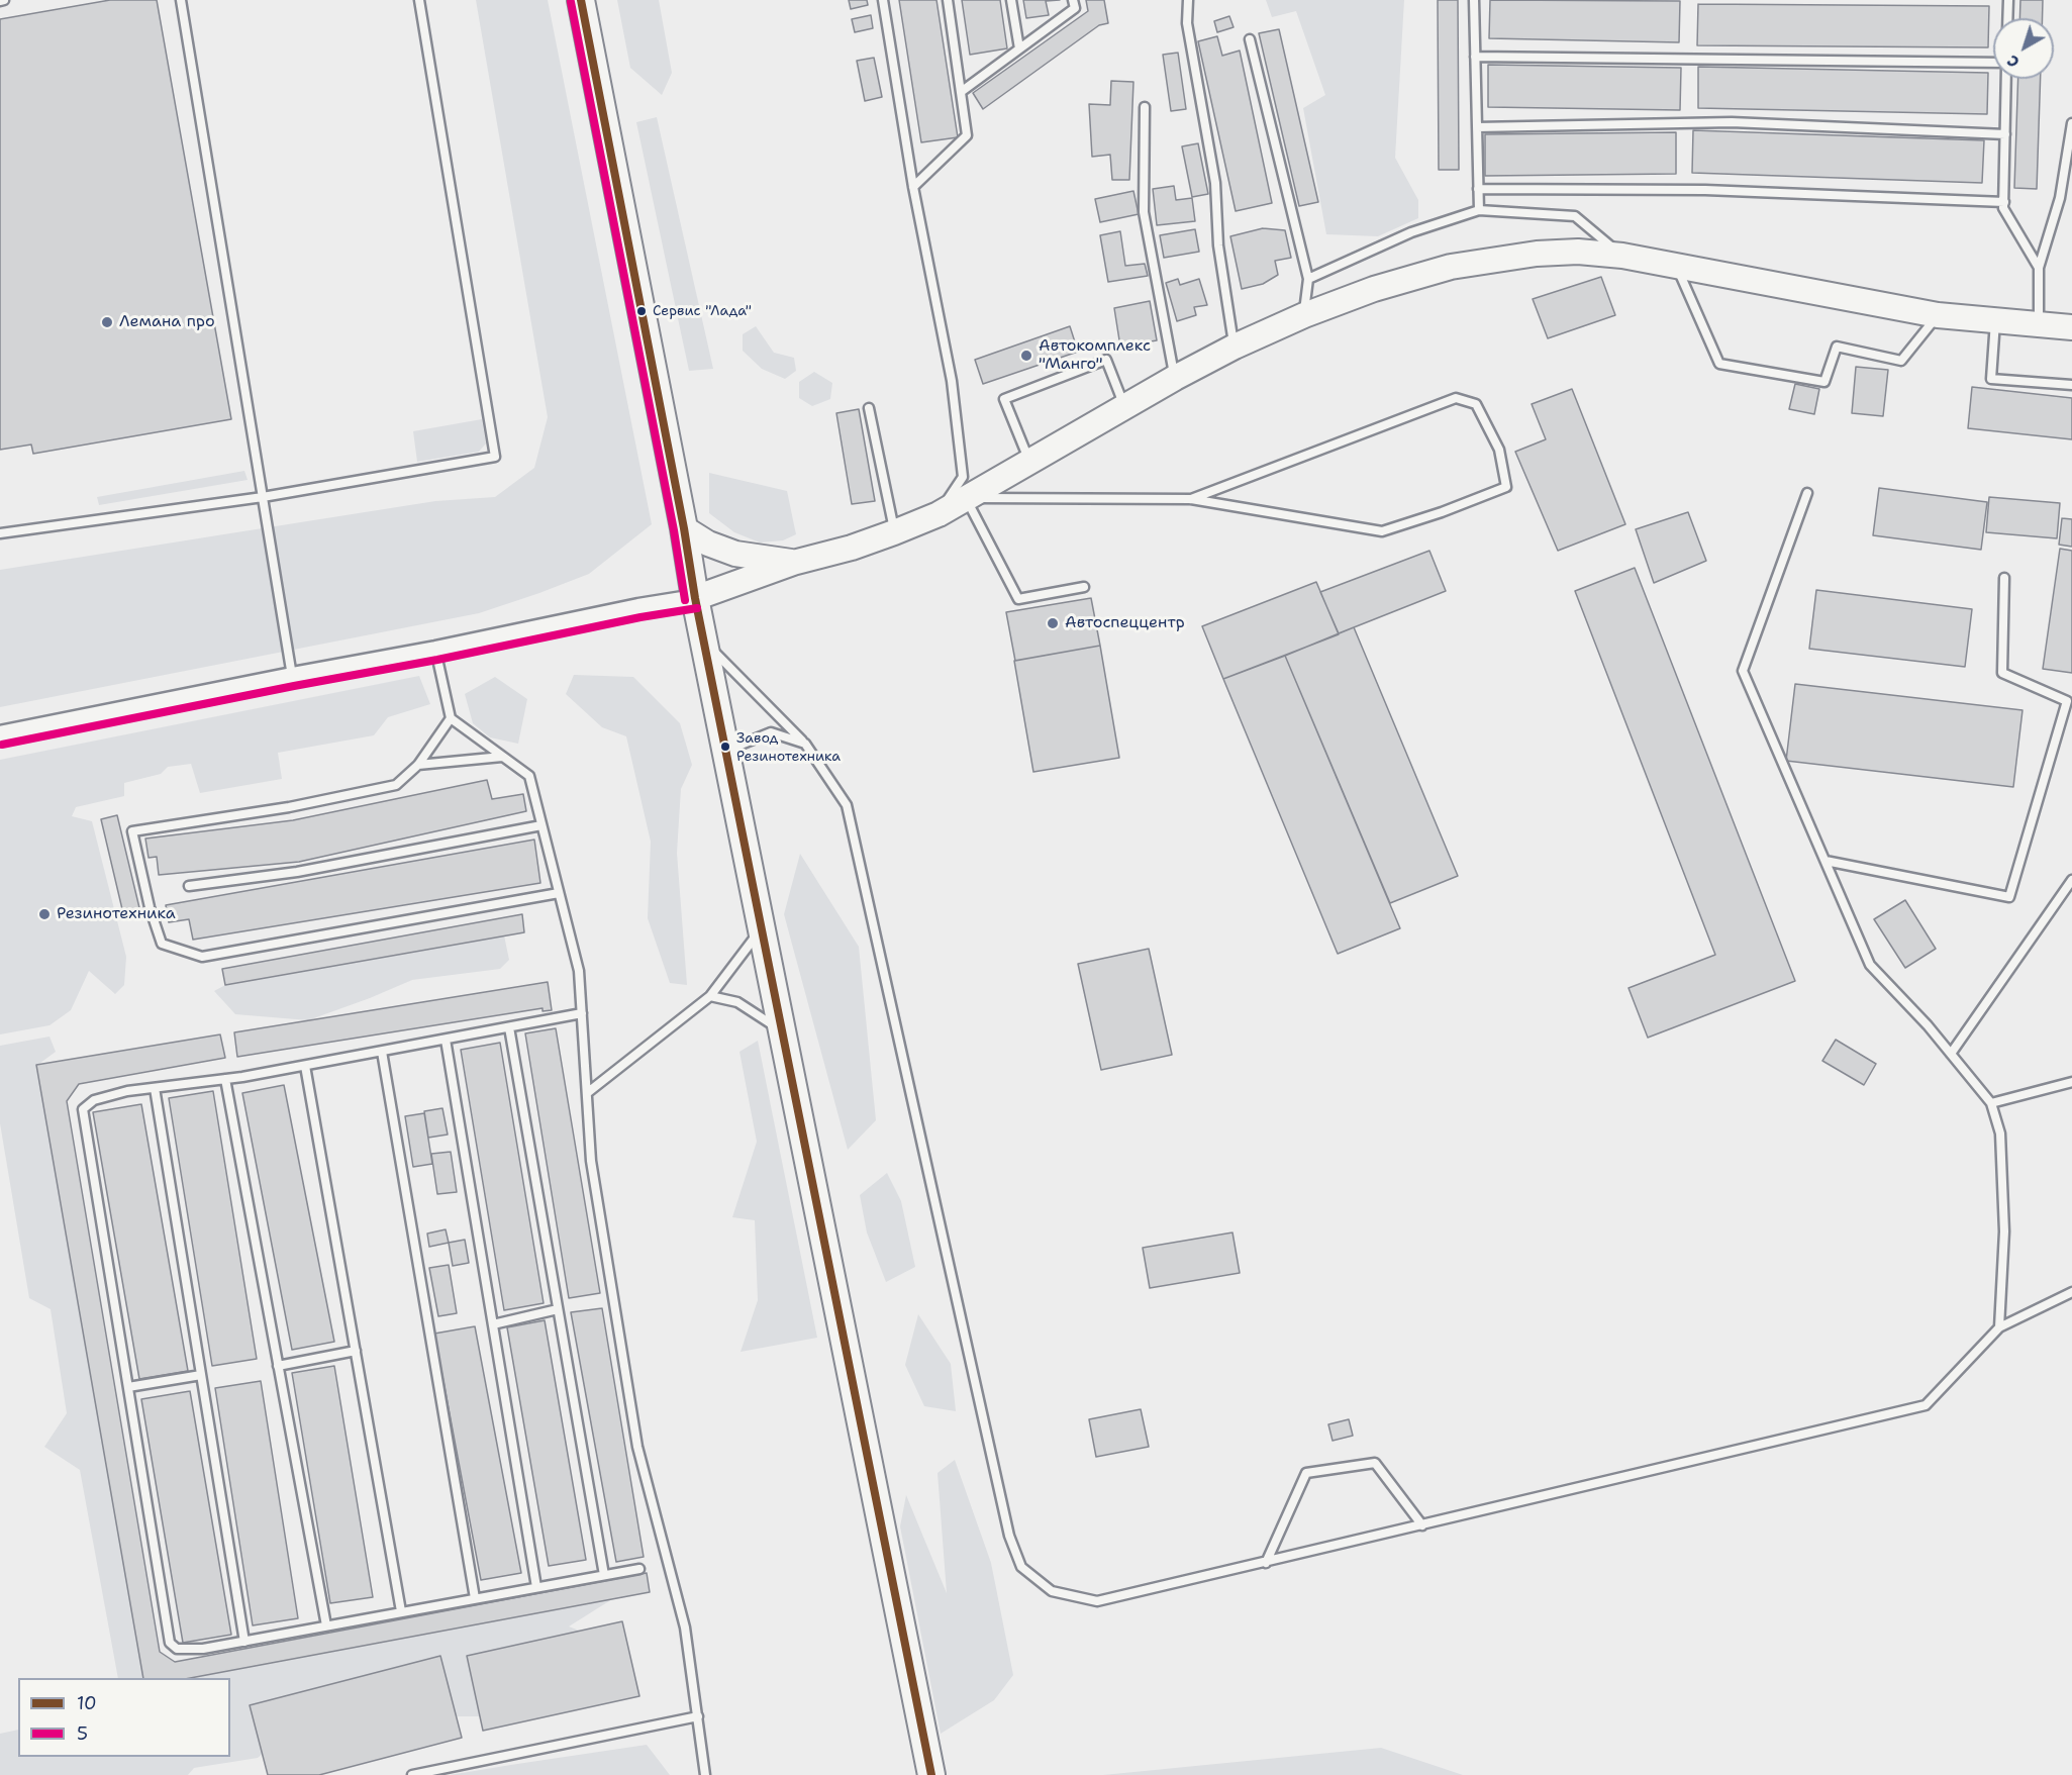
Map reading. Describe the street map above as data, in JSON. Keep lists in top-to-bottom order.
{
  "places": [
    "Сервис \"Лада\"",
    "Лемана про",
    "Автокомплекс \"Манго\"",
    "Автоспеццентр",
    "Завод Резинотехника",
    "Резинотехника"
  ],
  "lines": ["transit line 10", "transit line 5"],
  "legend": ["10", "5"],
  "north": "bottom left"
}
